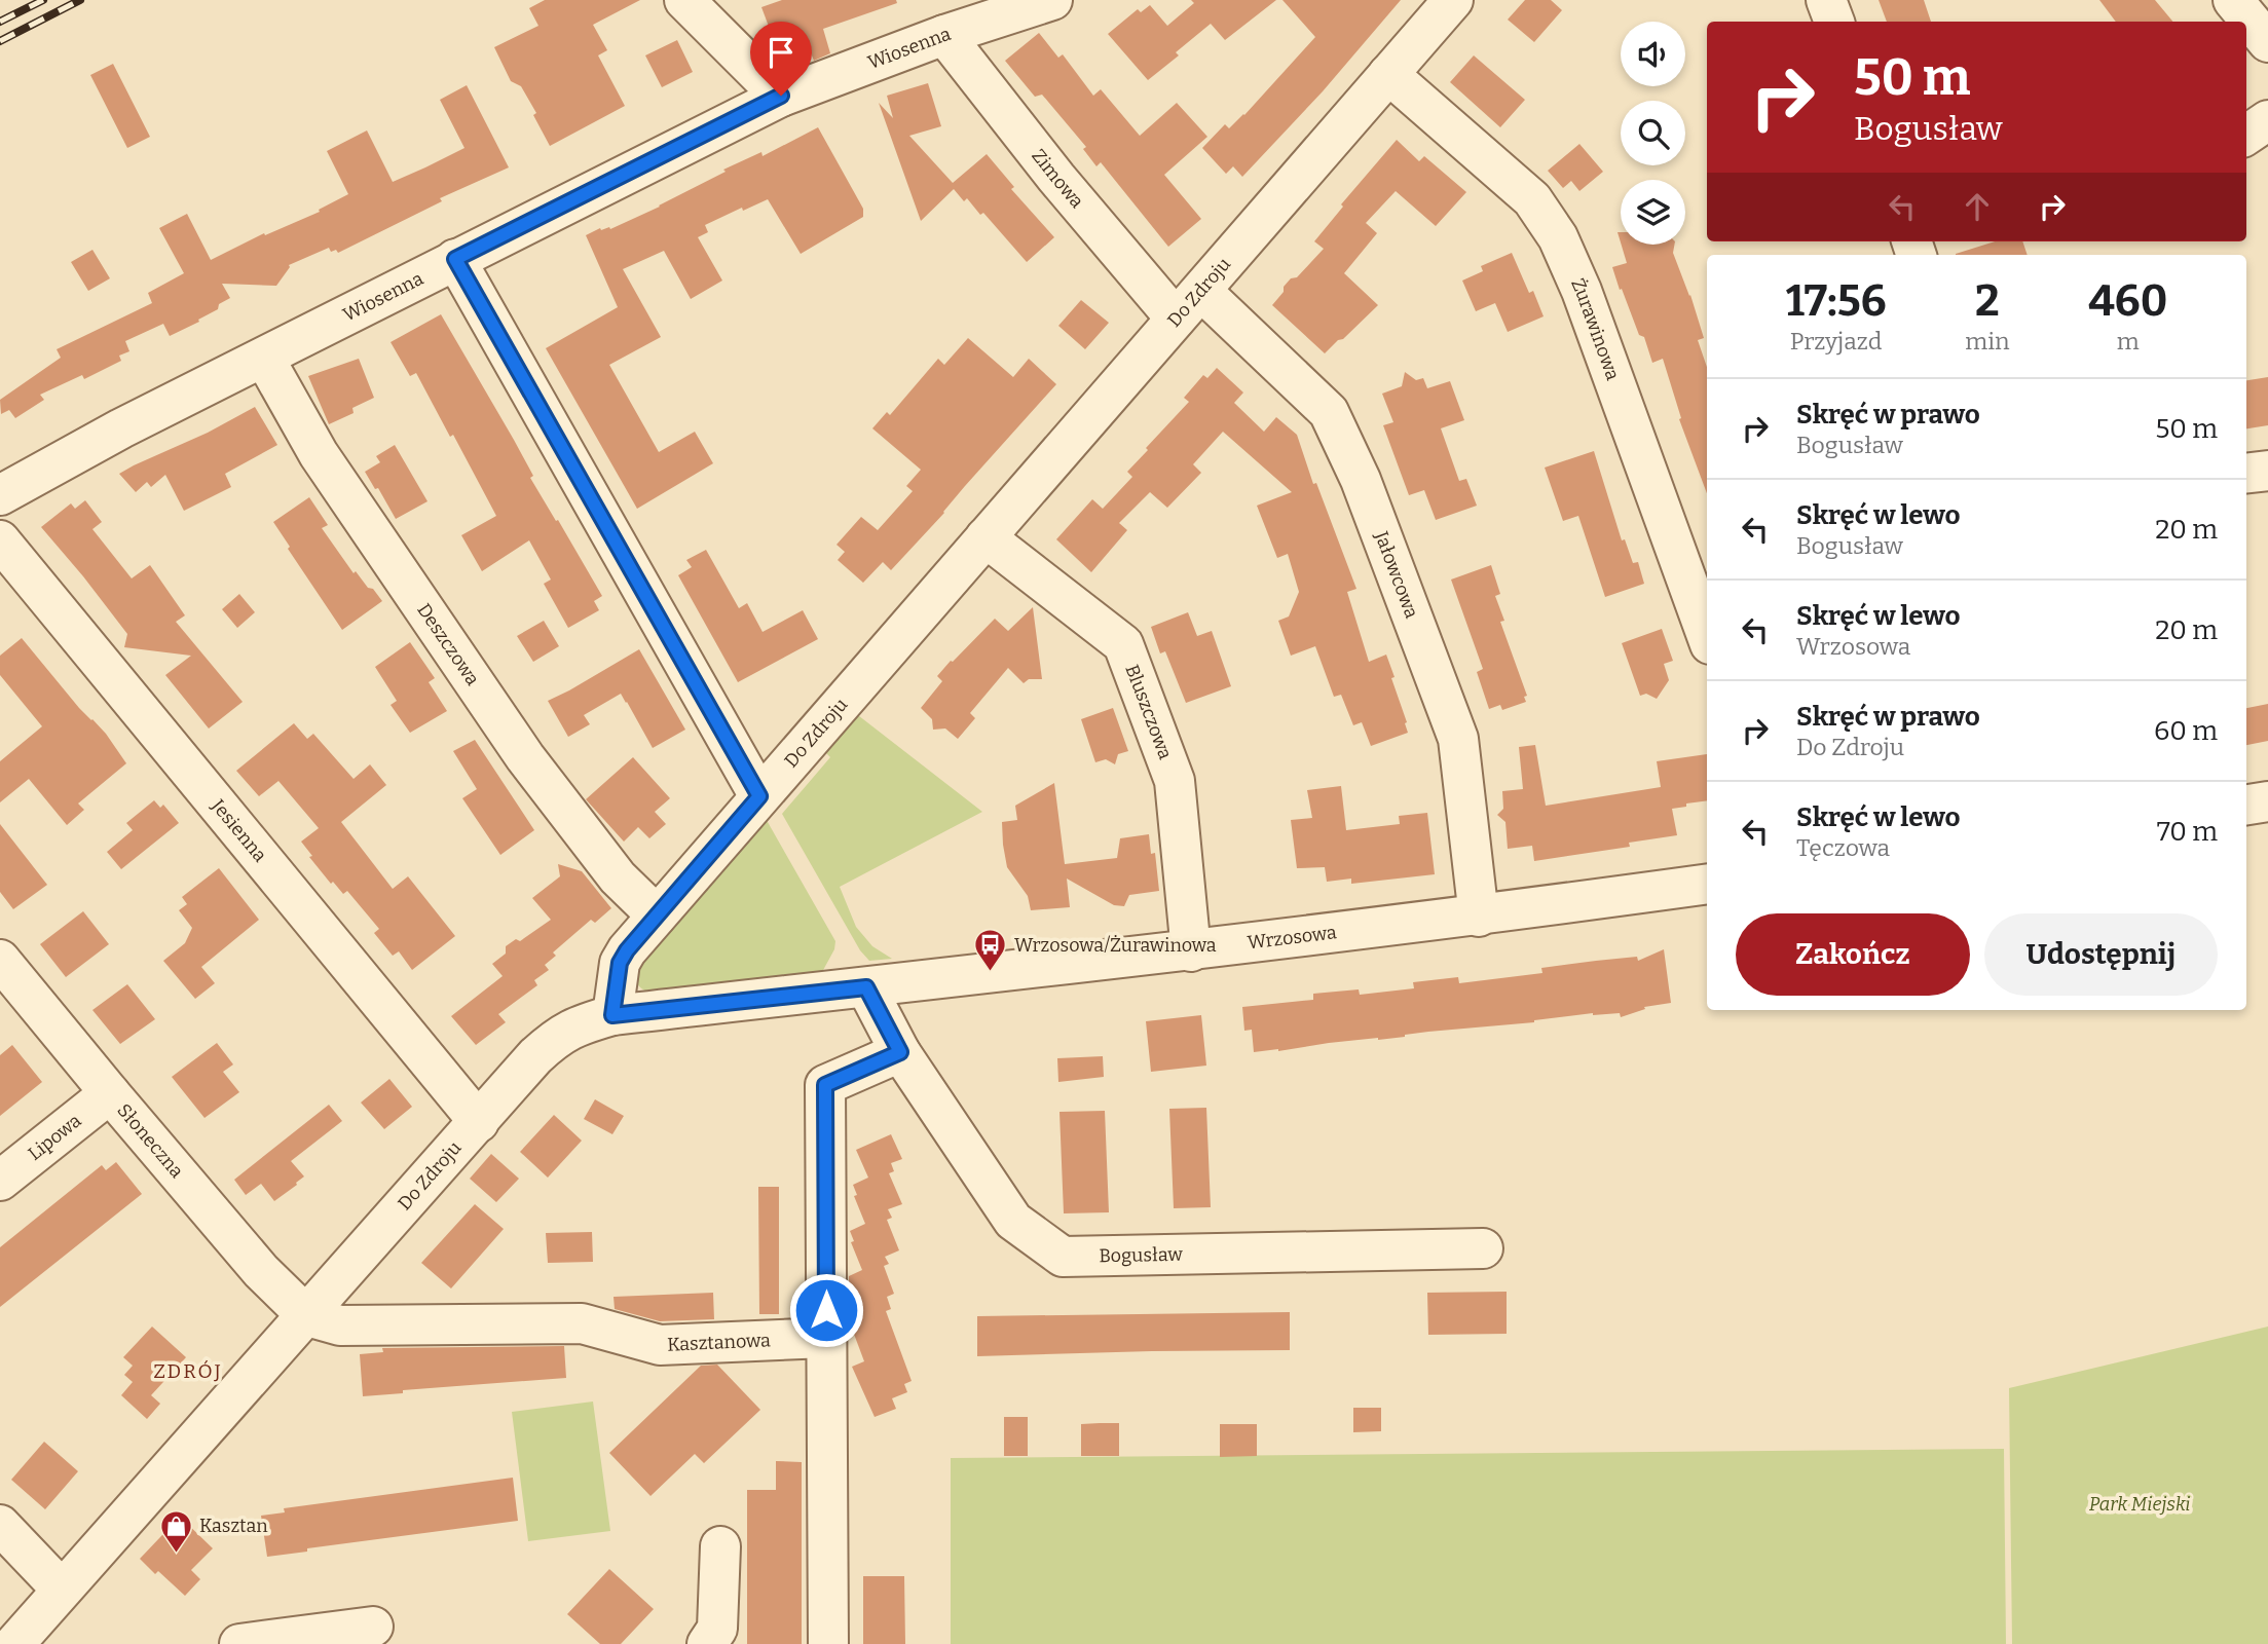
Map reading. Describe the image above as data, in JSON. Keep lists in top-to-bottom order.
{
  "streets": {
    "street": [
      "Wiosenna",
      "Zimowa",
      "Do Zdroju",
      "Żurawinowa",
      "Jałowcowa",
      "Deszczowa",
      "Bluszczowa",
      "Jesienna",
      "Wrzosowa",
      "Lipowa",
      "Słoneczna",
      "Bogusław",
      "Kasztanowa"
    ]
  },
  "crossings": [
    ["Wiosenna", "Zimowa"],
    ["Wiosenna", "Deszczowa"],
    ["Zimowa", "Do Zdroju"],
    ["Zimowa", "Jałowcowa"],
    ["Do Zdroju", "Żurawinowa"],
    ["Do Zdroju", "Jałowcowa"],
    ["Do Zdroju", "Deszczowa"],
    ["Do Zdroju", "Bluszczowa"],
    ["Do Zdroju", "Jesienna"],
    ["Do Zdroju", "Wrzosowa"],
    ["Do Zdroju", "Słoneczna"],
    ["Do Zdroju", "Kasztanowa"],
    ["Jałowcowa", "Wrzosowa"],
    ["Bluszczowa", "Wrzosowa"],
    ["Wrzosowa", "Bogusław"],
    ["Lipowa", "Słoneczna"],
    ["Słoneczna", "Kasztanowa"]
  ],
  "districts": ["ZDRÓJ"],
  "parks": ["Park Miejski"],
  "places": {
    "bus stop": ["Wrzosowa/Żurawinowa"],
    "shop": ["Kasztan"]
  },
  "page": {
    "turn": ["50 m", "Bogusław"],
    "eta": [
      "17:56",
      "Przyjazd",
      "2",
      "min",
      "460",
      "m"
    ],
    "list": [
      {
        "name": "Skręć w prawo",
        "note": "Bogusław",
        "value": "50 m"
      },
      {
        "name": "Skręć w lewo",
        "note": "Bogusław",
        "value": "20 m"
      },
      {
        "name": "Skręć w lewo",
        "note": "Wrzosowa",
        "value": "20 m"
      },
      {
        "name": "Skręć w prawo",
        "note": "Do Zdroju",
        "value": "60 m"
      },
      {
        "name": "Skręć w lewo",
        "note": "Tęczowa",
        "value": "70 m"
      }
    ],
    "buttons": ["Zakończ", "Udostępnij"]
  }
}
